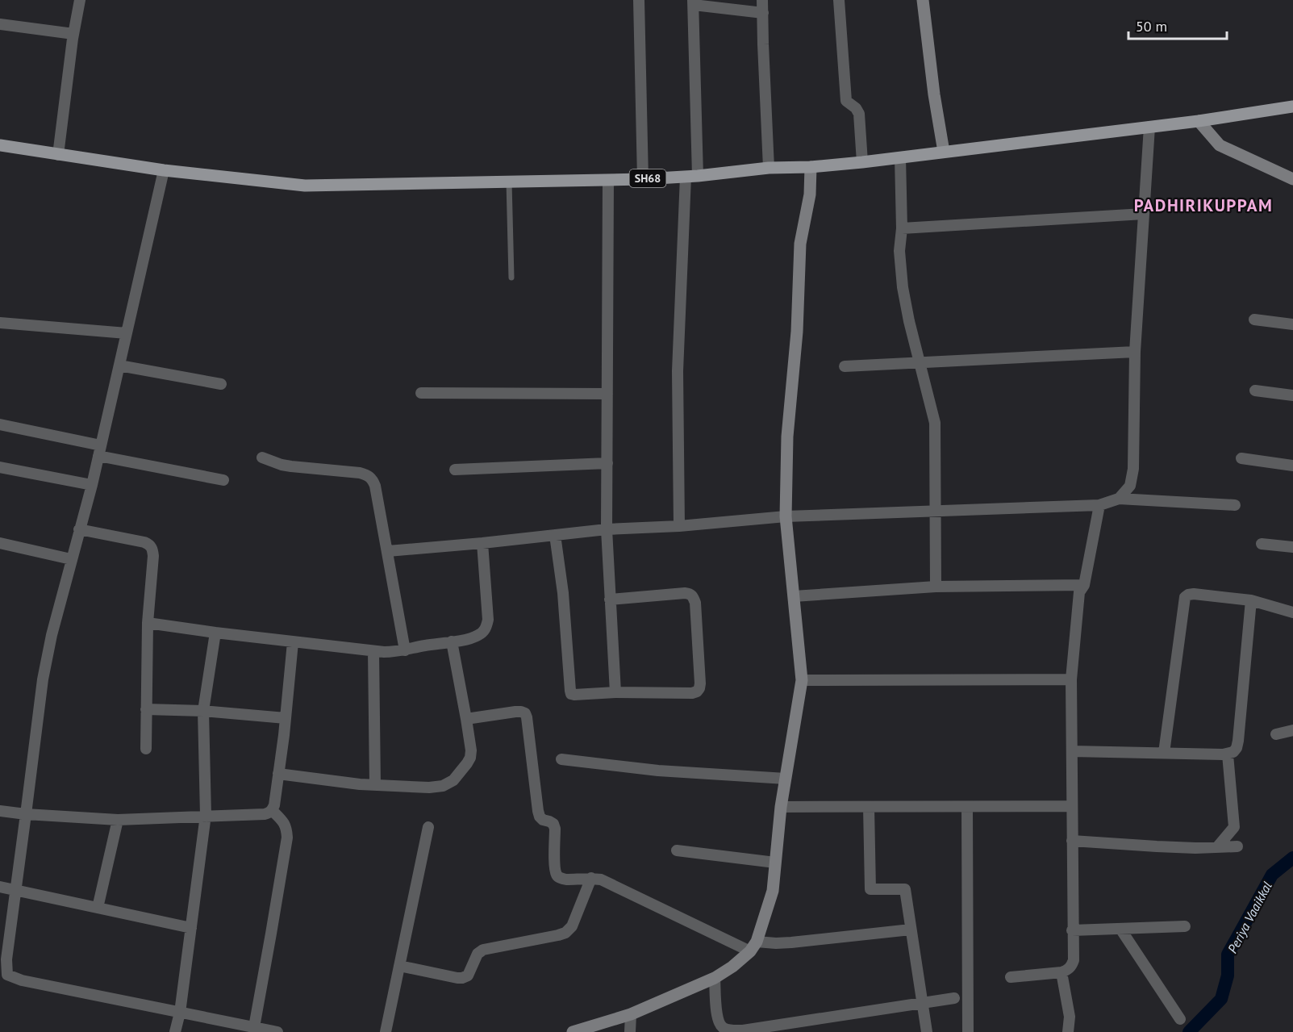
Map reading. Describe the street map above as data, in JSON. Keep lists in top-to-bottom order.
{
  "streets": {
    "main road": ["SH68"]
  },
  "districts": ["PADHIRIKUPPAM"],
  "water": ["Periya Vaaikkal"],
  "scale_bar": "50 m"
}
